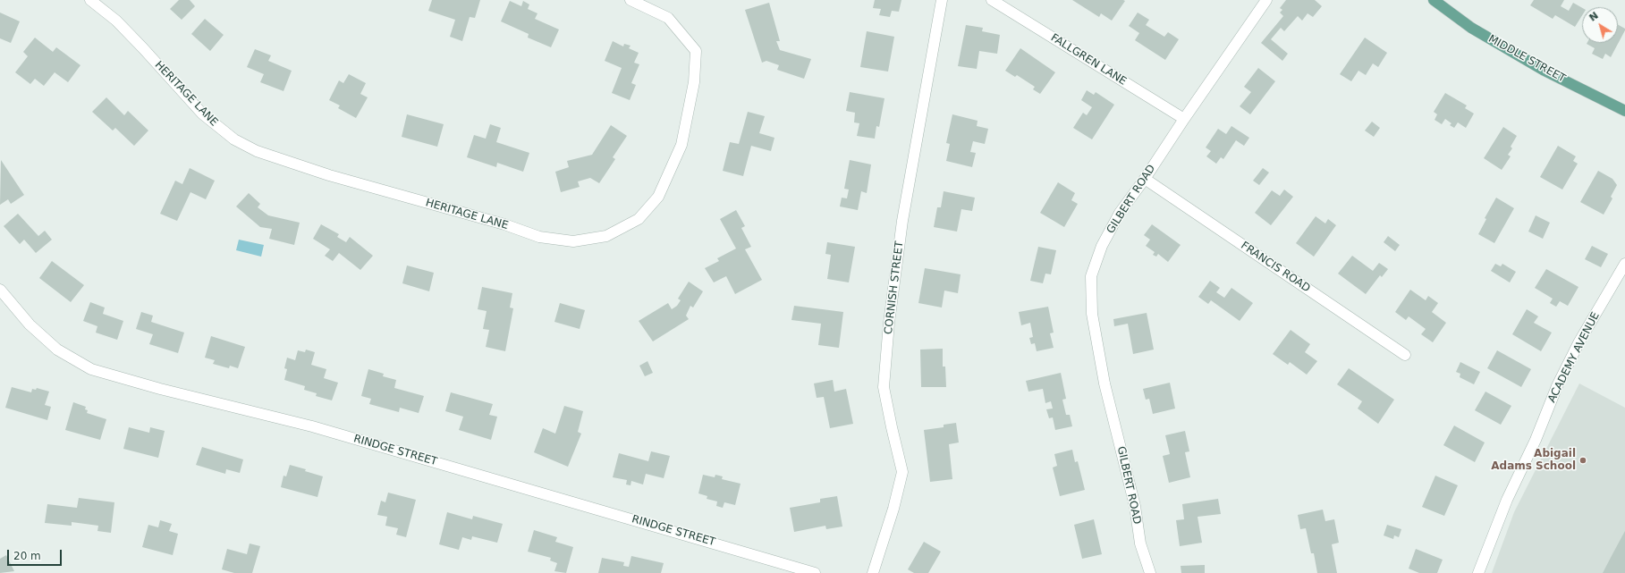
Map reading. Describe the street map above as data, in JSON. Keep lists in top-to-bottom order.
{
  "streets": {
    "main road": ["MIDDLE STREET"],
    "street": [
      "FALLGREN LANE",
      "HERITAGE LANE",
      "GILBERT ROAD",
      "FRANCIS ROAD",
      "CORNISH STREET",
      "ACADEMY AVENUE",
      "RINDGE STREET"
    ]
  },
  "crossings": [
    ["FALLGREN LANE", "GILBERT ROAD"],
    ["GILBERT ROAD", "FRANCIS ROAD"]
  ],
  "places": ["Abigail Adams School"],
  "scale_bar": "20 m",
  "north": "top left"
}
